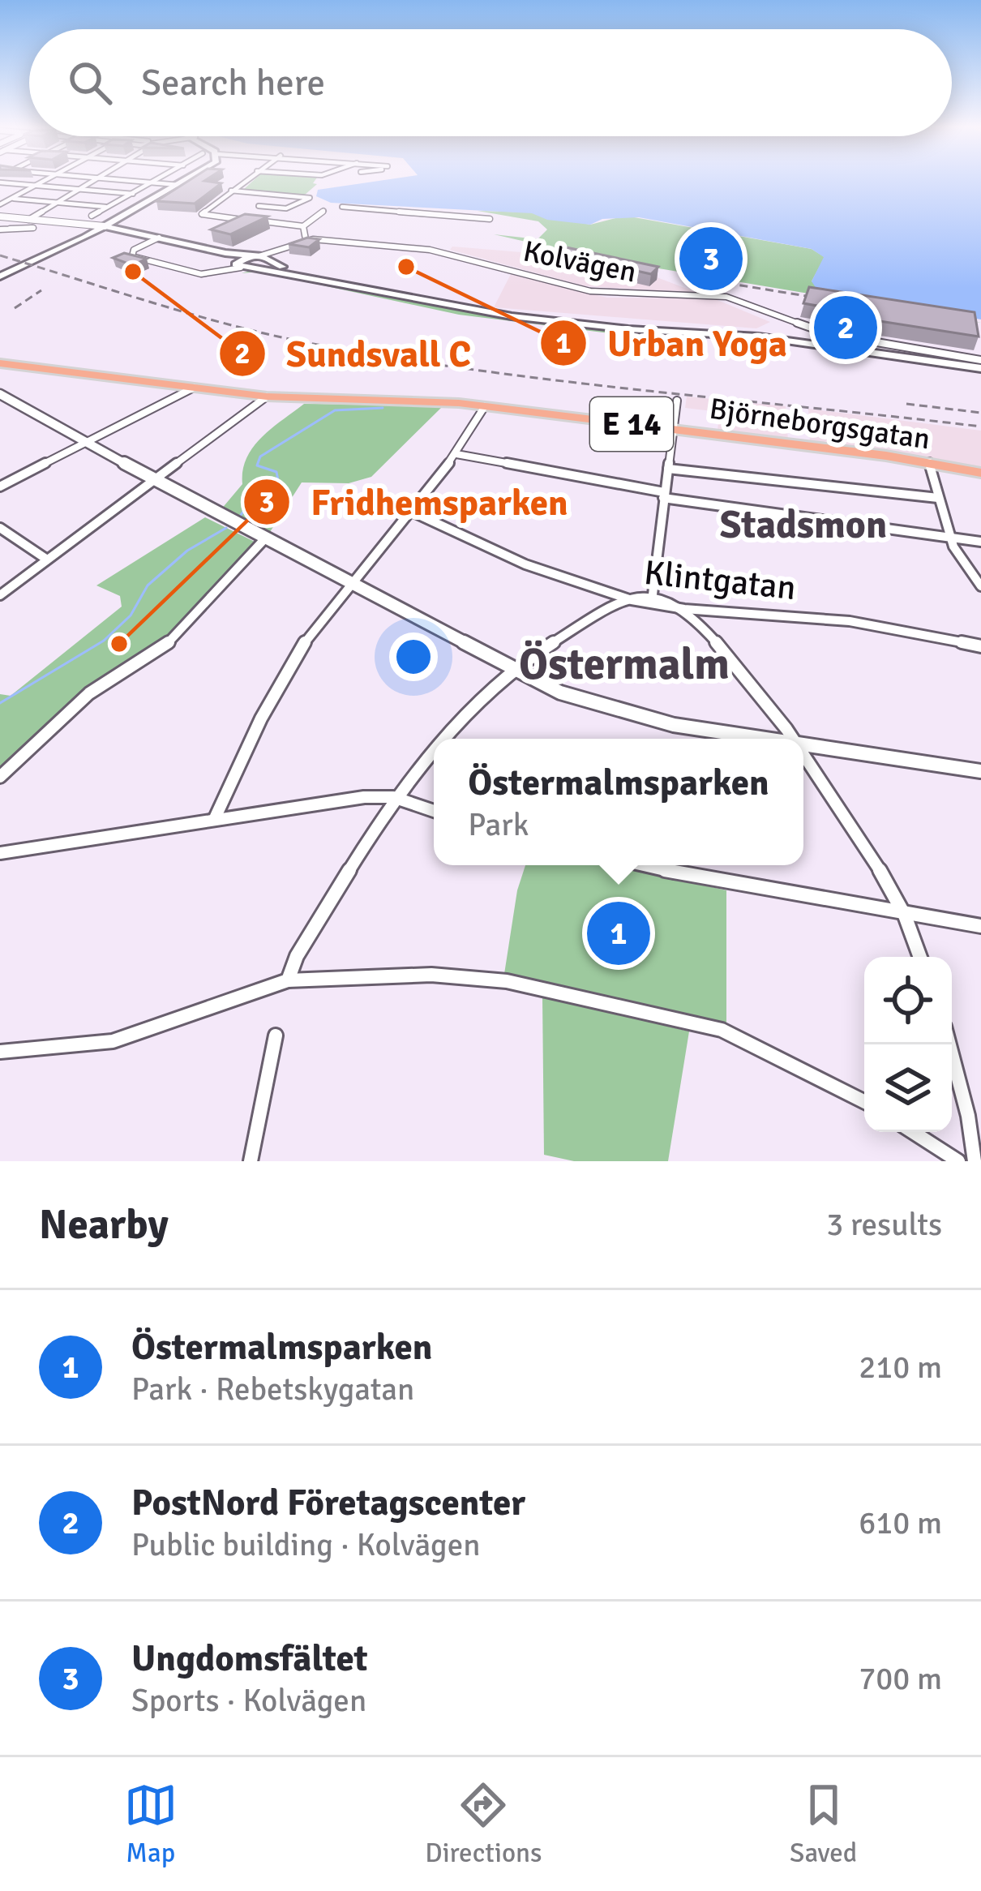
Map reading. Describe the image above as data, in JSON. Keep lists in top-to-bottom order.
{
  "streets": {
    "highway": ["E 14", "Björneborgsgatan"],
    "street": ["Kolvägen", "Klintgatan"]
  },
  "districts": ["Stadsmon", "Östermalm"],
  "places": ["Urban Yoga", "Sundsvall C", "Fridhemsparken"],
  "page": {
    "search": "Search here",
    "pins": ["3", "2", "1"],
    "popup": ["Östermalmsparken", "Park"],
    "heading": ["Nearby", "3 results"],
    "list": [
      {
        "mark": "1",
        "name": "Östermalmsparken",
        "note": "Park · Rebetskygatan",
        "value": "210 m"
      },
      {
        "mark": "2",
        "name": "PostNord Företagscenter",
        "note": "Public building · Kolvägen",
        "value": "610 m"
      },
      {
        "mark": "3",
        "name": "Ungdomsfältet",
        "note": "Sports · Kolvägen",
        "value": "700 m"
      }
    ],
    "nav": ["Map", "Directions", "Saved"]
  }
}
